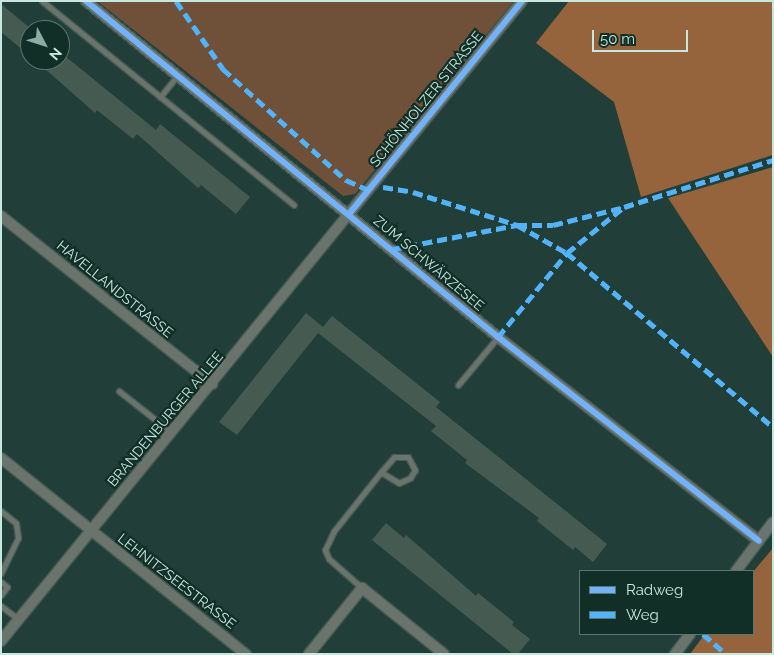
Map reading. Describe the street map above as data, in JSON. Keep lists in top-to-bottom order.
{
  "streets": {
    "street": [
      "SCHÖNHOLZER STRASSE",
      "ZUM SCHWÄRZESEE",
      "HAVELLANDSTRASSE",
      "BRANDENBURGER ALLEE",
      "LEHNITZSEESTRASSE"
    ]
  },
  "crossings": [
    ["SCHÖNHOLZER STRASSE", "ZUM SCHWÄRZESEE"],
    ["SCHÖNHOLZER STRASSE", "BRANDENBURGER ALLEE"],
    ["ZUM SCHWÄRZESEE", "BRANDENBURGER ALLEE"],
    ["HAVELLANDSTRASSE", "BRANDENBURGER ALLEE"],
    ["BRANDENBURGER ALLEE", "LEHNITZSEESTRASSE"]
  ],
  "legend": ["Radweg", "Weg"],
  "scale_bar": "50 m",
  "north": "bottom right"
}
